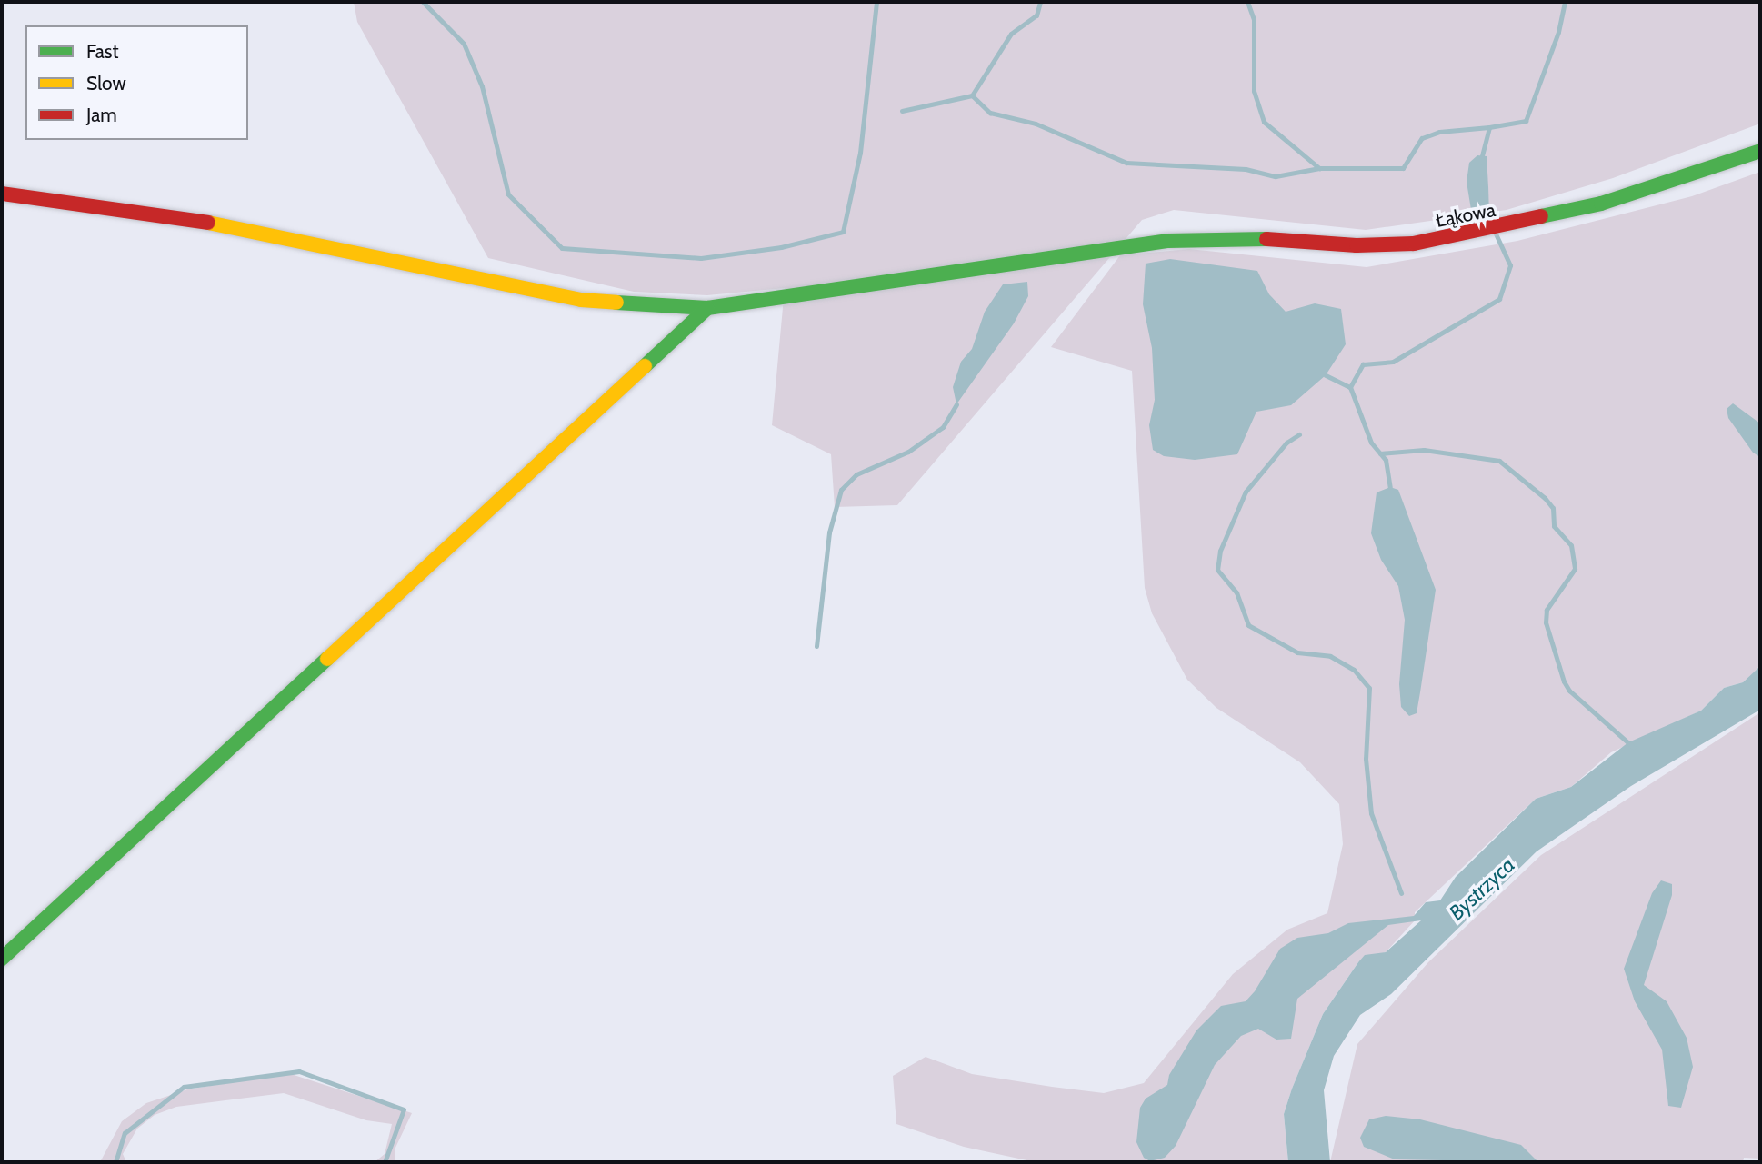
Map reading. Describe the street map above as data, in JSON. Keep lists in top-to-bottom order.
{
  "streets": {
    "street": ["Łąkowa"]
  },
  "water": ["Bystrzyca"],
  "legend": ["Fast", "Slow", "Jam"]
}
